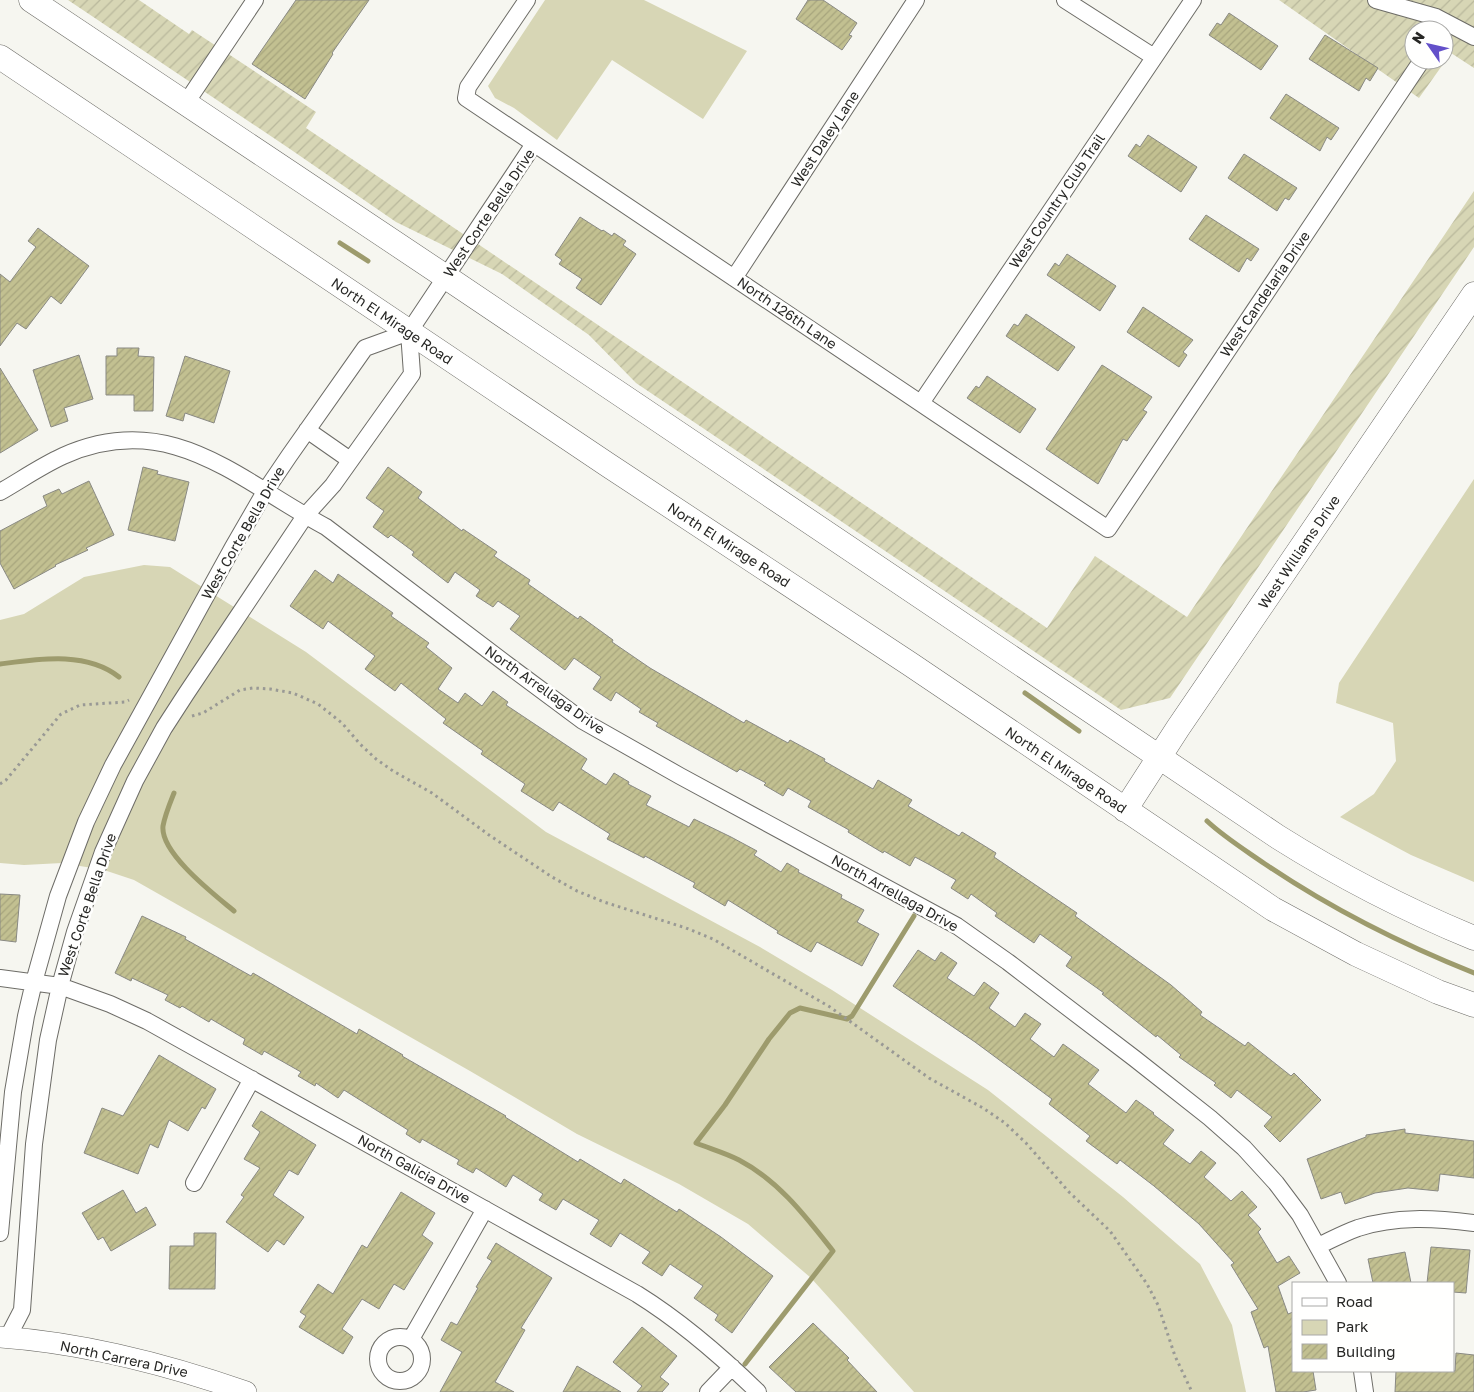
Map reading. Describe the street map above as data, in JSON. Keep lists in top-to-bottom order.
{
  "streets": {
    "main road": ["North El Mirage Road", "West Williams Drive"],
    "street": [
      "West Daley Lane",
      "West Country Club Trail",
      "West Corte Bella Drive",
      "West Candelaria Drive",
      "North 126th Lane",
      "North Arrellaga Drive",
      "North Galicia Drive",
      "North Carrera Drive"
    ]
  },
  "crossings": [
    ["West Daley Lane", "North 126th Lane"],
    ["West Country Club Trail", "North 126th Lane"],
    ["West Corte Bella Drive", "North 126th Lane"],
    ["West Corte Bella Drive", "North El Mirage Road"],
    ["West Corte Bella Drive", "North Arrellaga Drive"],
    ["West Corte Bella Drive", "North Galicia Drive"],
    ["West Corte Bella Drive", "North Carrera Drive"],
    ["West Candelaria Drive", "North 126th Lane"],
    ["North El Mirage Road", "West Williams Drive"]
  ],
  "legend": ["Road", "Park", "Building"],
  "north": "top left"
}
